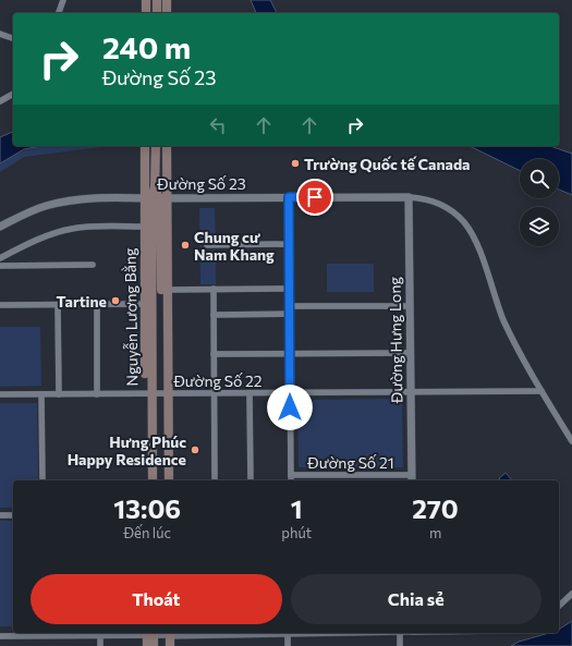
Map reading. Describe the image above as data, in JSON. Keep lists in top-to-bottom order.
{
  "streets": {
    "main road": ["Nguyễn Lương Bằng"],
    "street": [
      "Đường Số 23",
      "Đường Hưng Long",
      "Đường Số 22",
      "Đường Số 21"
    ]
  },
  "crossings": [
    ["Đường Số 23", "Nguyễn Lương Bằng"],
    ["Đường Số 23", "Đường Hưng Long"],
    ["Nguyễn Lương Bằng", "Đường Số 22"],
    ["Đường Hưng Long", "Đường Số 22"],
    ["Đường Hưng Long", "Đường Số 21"]
  ],
  "places": [
    "Trường Quốc tế Canada",
    "Chung cư Nam Khang",
    "Tartine",
    "Hưng Phúc Happy Residence"
  ],
  "page": {
    "turn": ["240 m", "Đường Số 23"],
    "eta": [
      "13:06",
      "Đến lúc",
      "1",
      "phút",
      "270",
      "m"
    ],
    "buttons": ["Thoát", "Chia sẻ"]
  }
}
